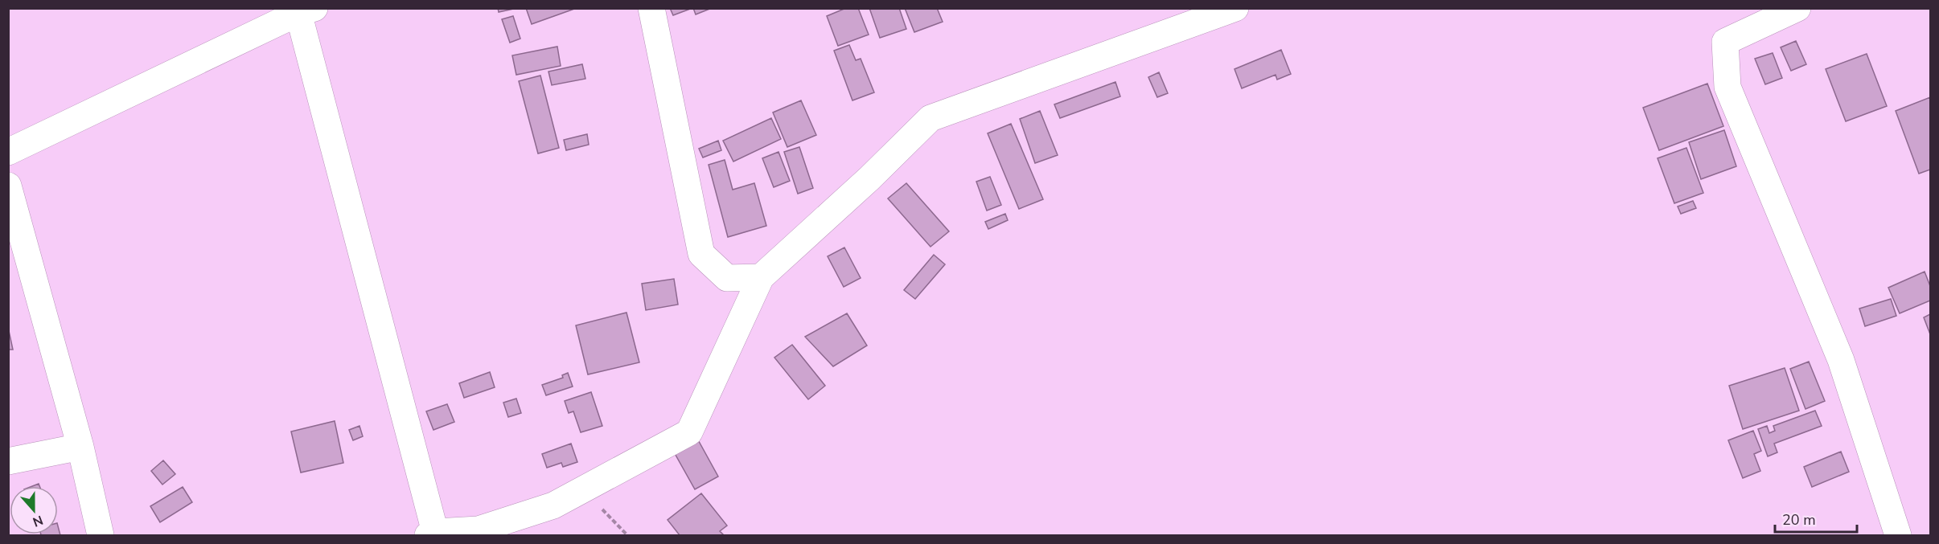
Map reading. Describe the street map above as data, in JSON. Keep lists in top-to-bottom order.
{
  "scale_bar": "20 m",
  "north": "bottom"
}
